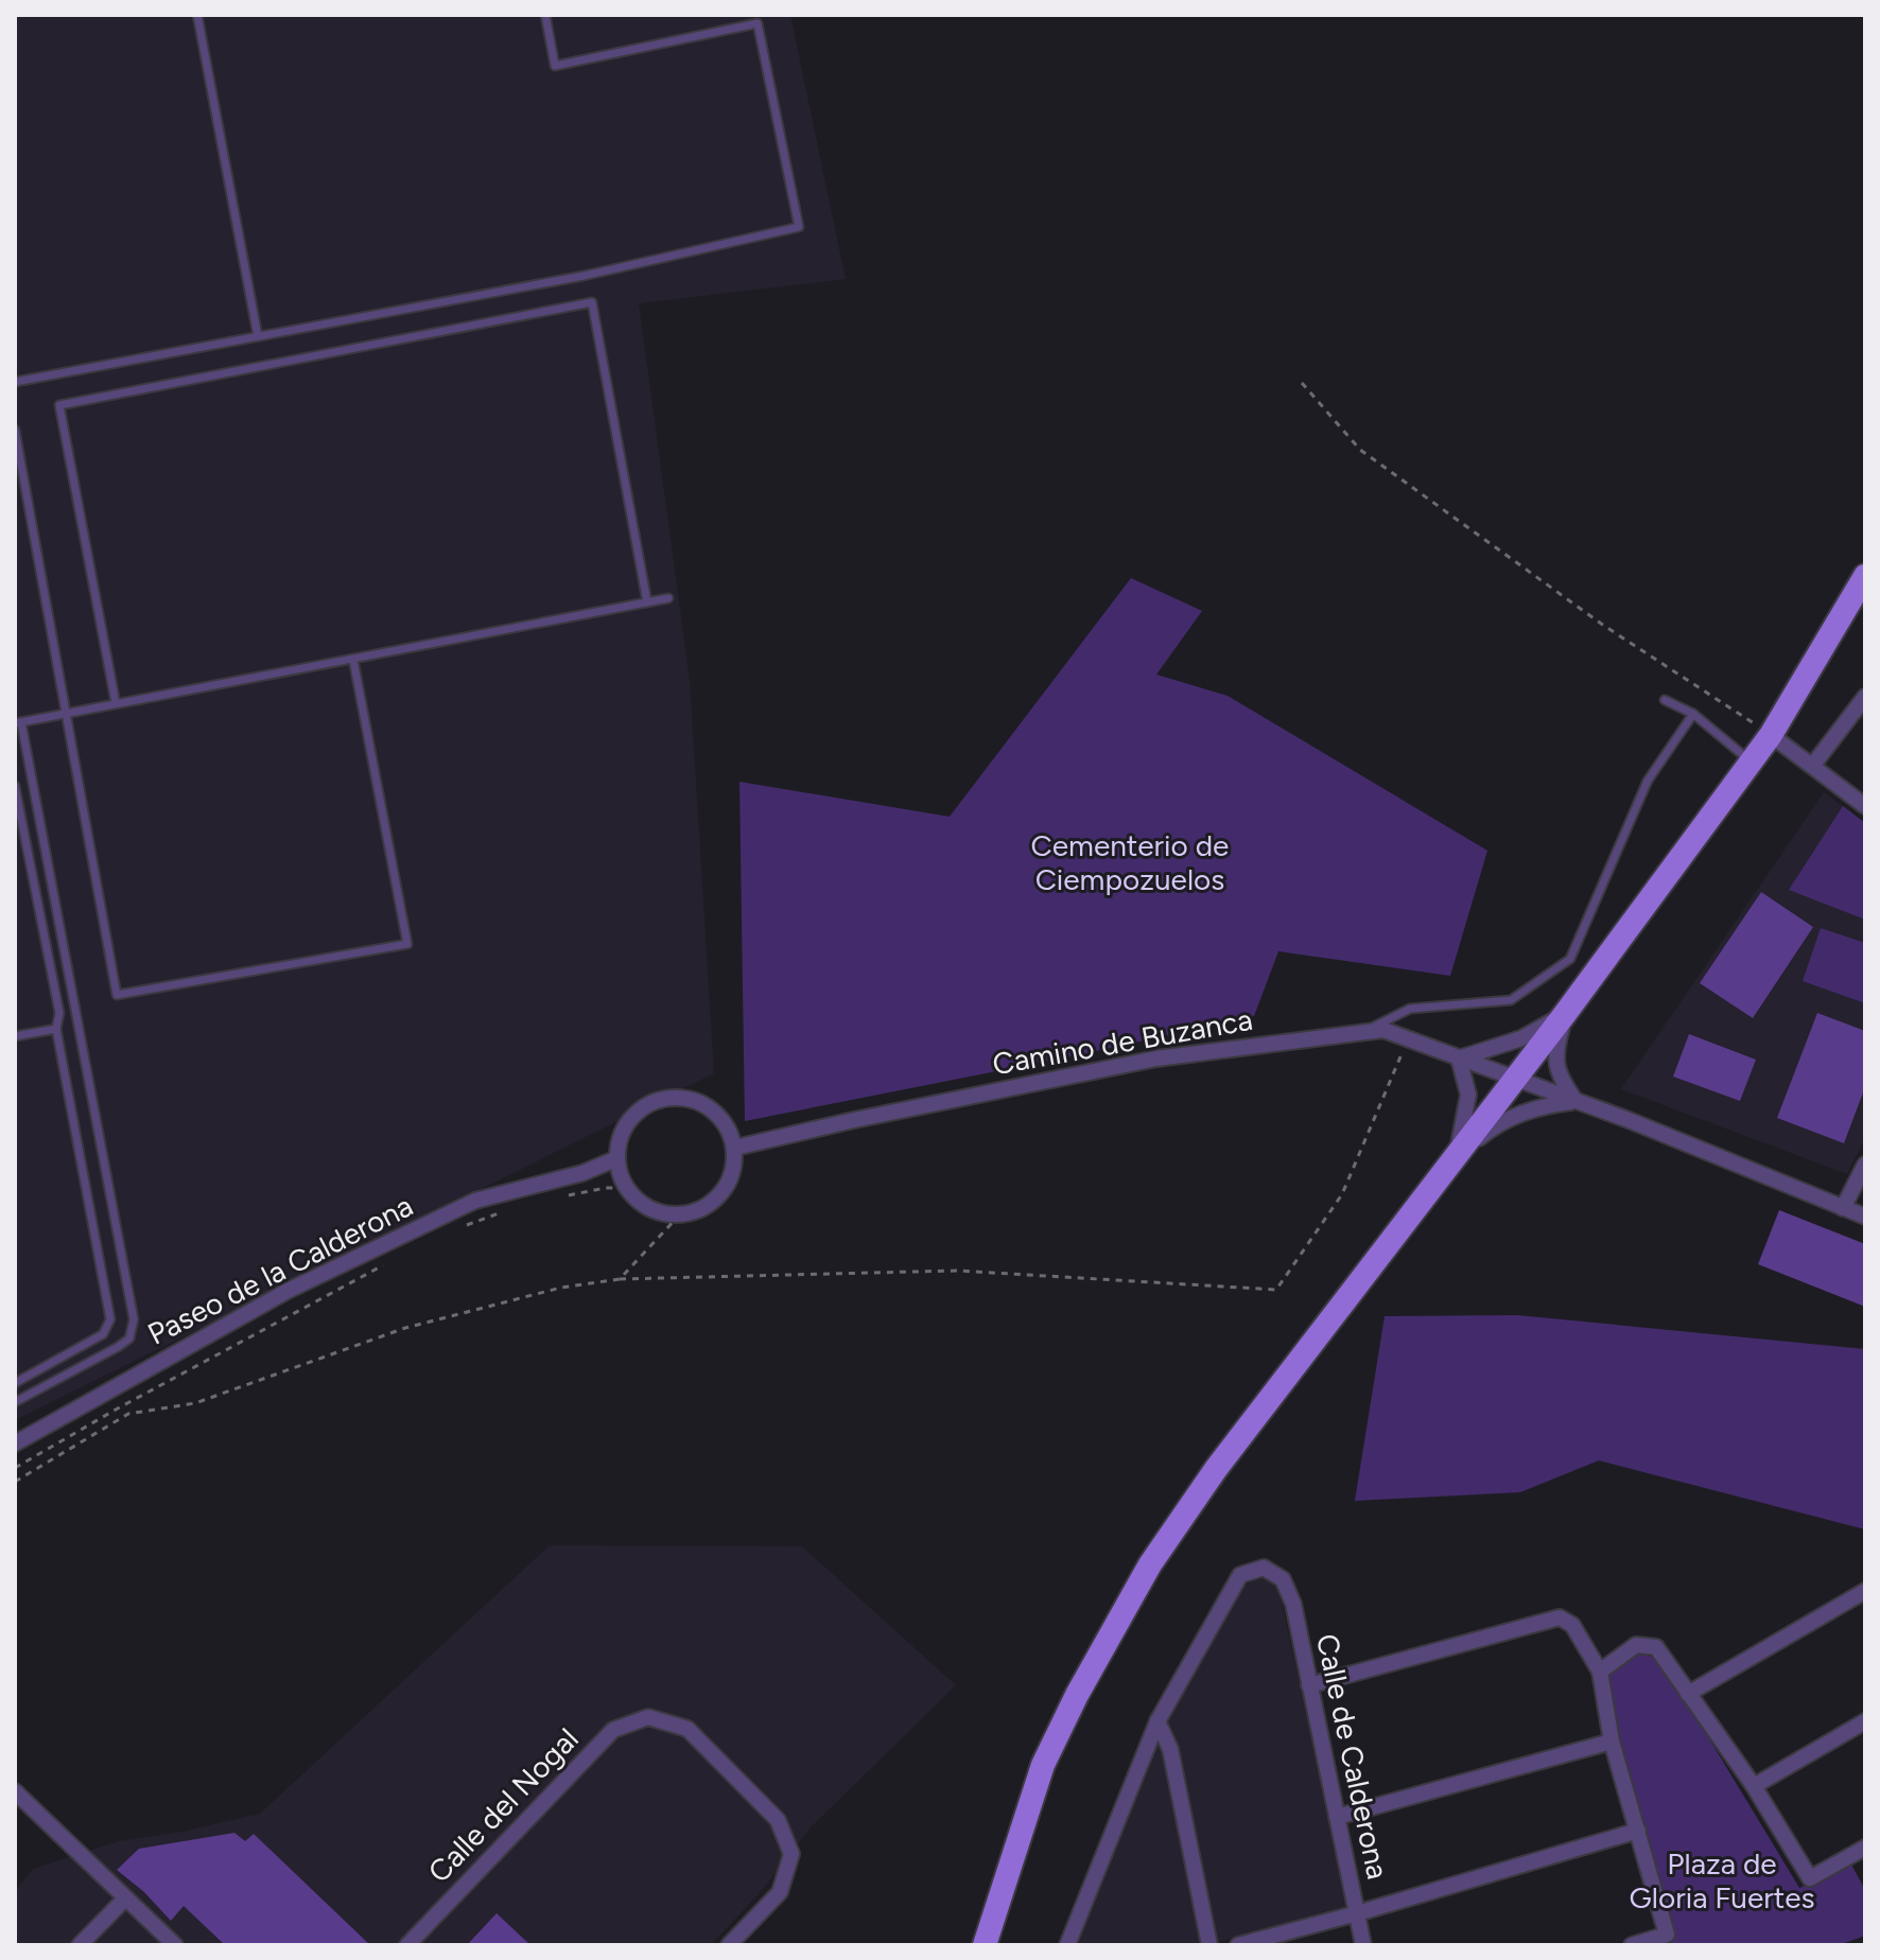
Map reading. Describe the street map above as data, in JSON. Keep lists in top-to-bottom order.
{
  "streets": {
    "street": [
      "Camino de Buzanca",
      "Paseo de la Calderona",
      "Calle de Calderona",
      "Calle del Nogal"
    ]
  },
  "crossings": [
    ["Camino de Buzanca", "Paseo de la Calderona"]
  ],
  "parks": ["Cementerio de Ciempozuelos", "Plaza de Gloria Fuertes"]
}
